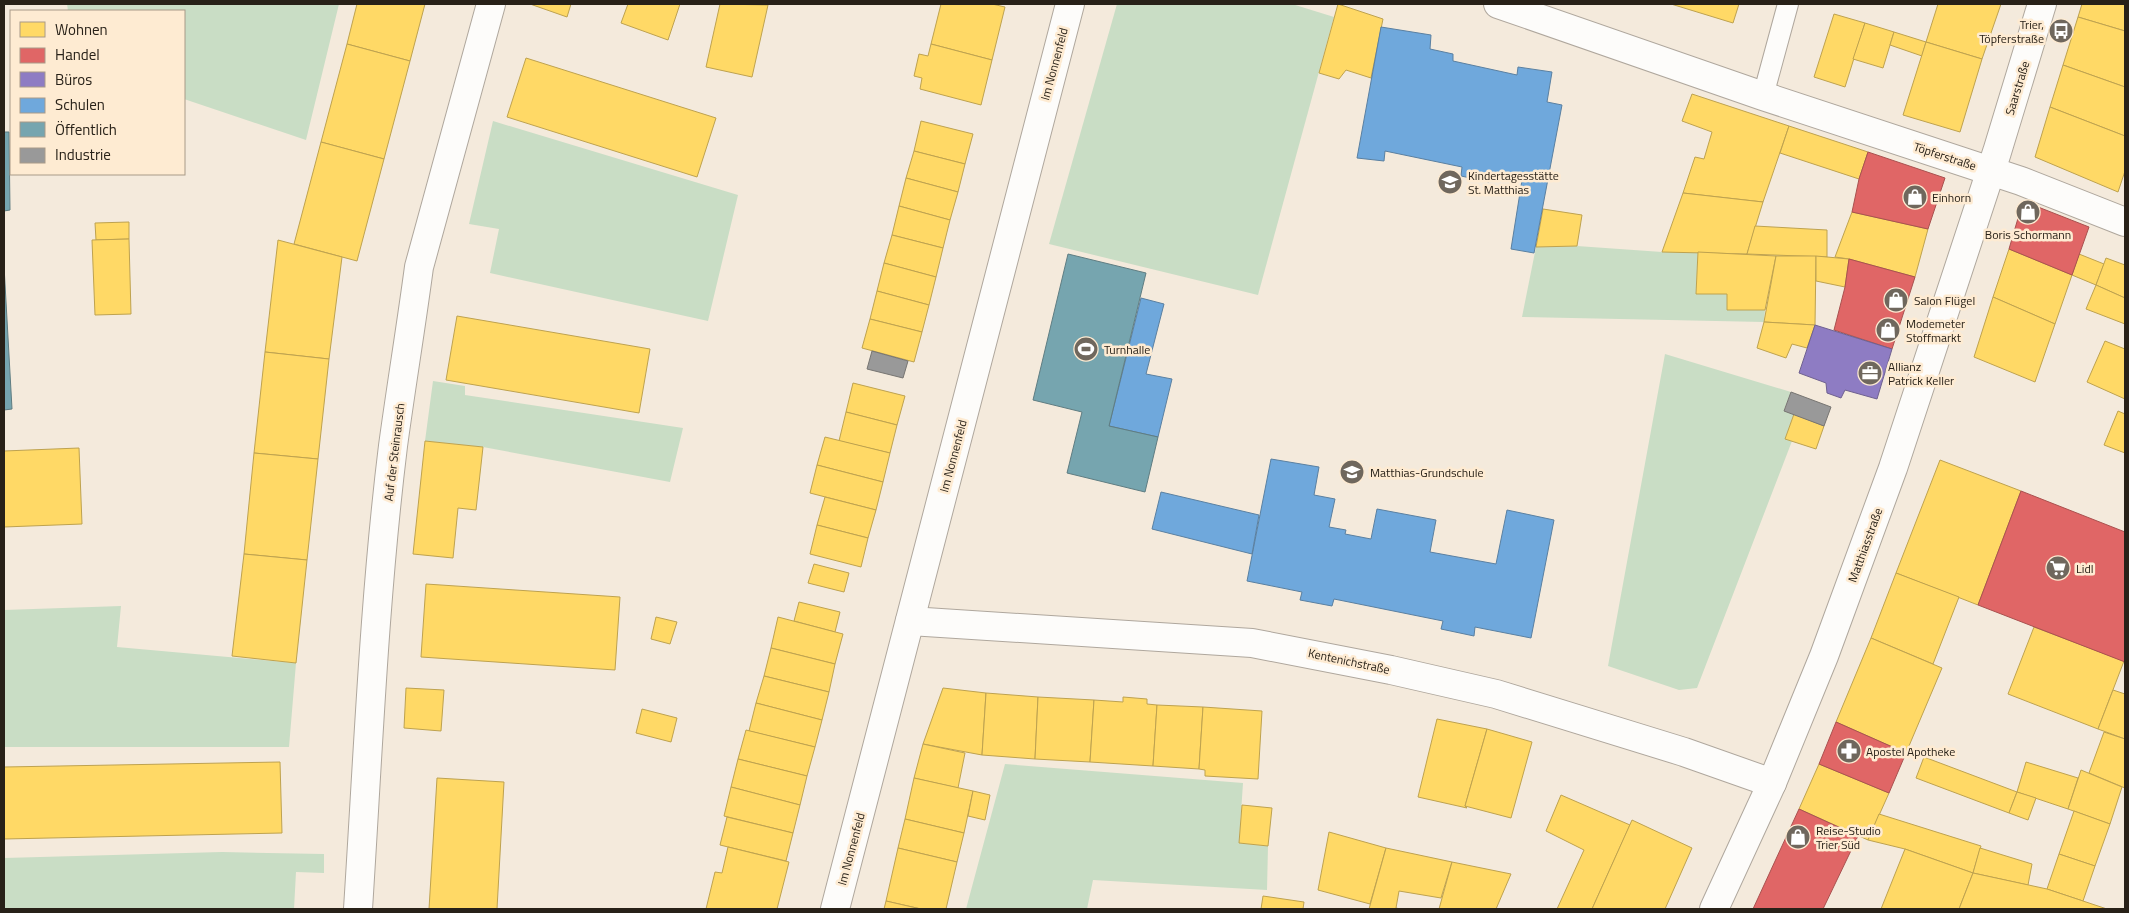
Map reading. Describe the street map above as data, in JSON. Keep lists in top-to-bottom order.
{
  "streets": {
    "street": [
      "Im Nonnenfeld",
      "Saarstraße",
      "Töpferstraße",
      "Auf der Steinrausch",
      "Matthiasstraße",
      "Kentenichstraße"
    ]
  },
  "crossings": [
    ["Im Nonnenfeld", "Kentenichstraße"],
    ["Saarstraße", "Töpferstraße"],
    ["Saarstraße", "Matthiasstraße"],
    ["Töpferstraße", "Matthiasstraße"],
    ["Matthiasstraße", "Kentenichstraße"]
  ],
  "places": {
    "bus stop": ["Trier, Töpferstraße"],
    "school or university": ["Kindertagesstätte St. Matthias", "Matthias-Grundschule"],
    "shop": [
      "Einhorn",
      "Boris Schormann",
      "Salon Flügel",
      "Modemeter Stoffmarkt",
      "Reise-Studio Trier Süd"
    ],
    "sports": ["Turnhalle"],
    "office": ["Allianz Patrick Keller"],
    "supermarket": ["Lidl"],
    "pharmacy": ["Apostel Apotheke"]
  },
  "legend": [
    "Wohnen",
    "Handel",
    "Büros",
    "Schulen",
    "Öffentlich",
    "Industrie"
  ]
}
